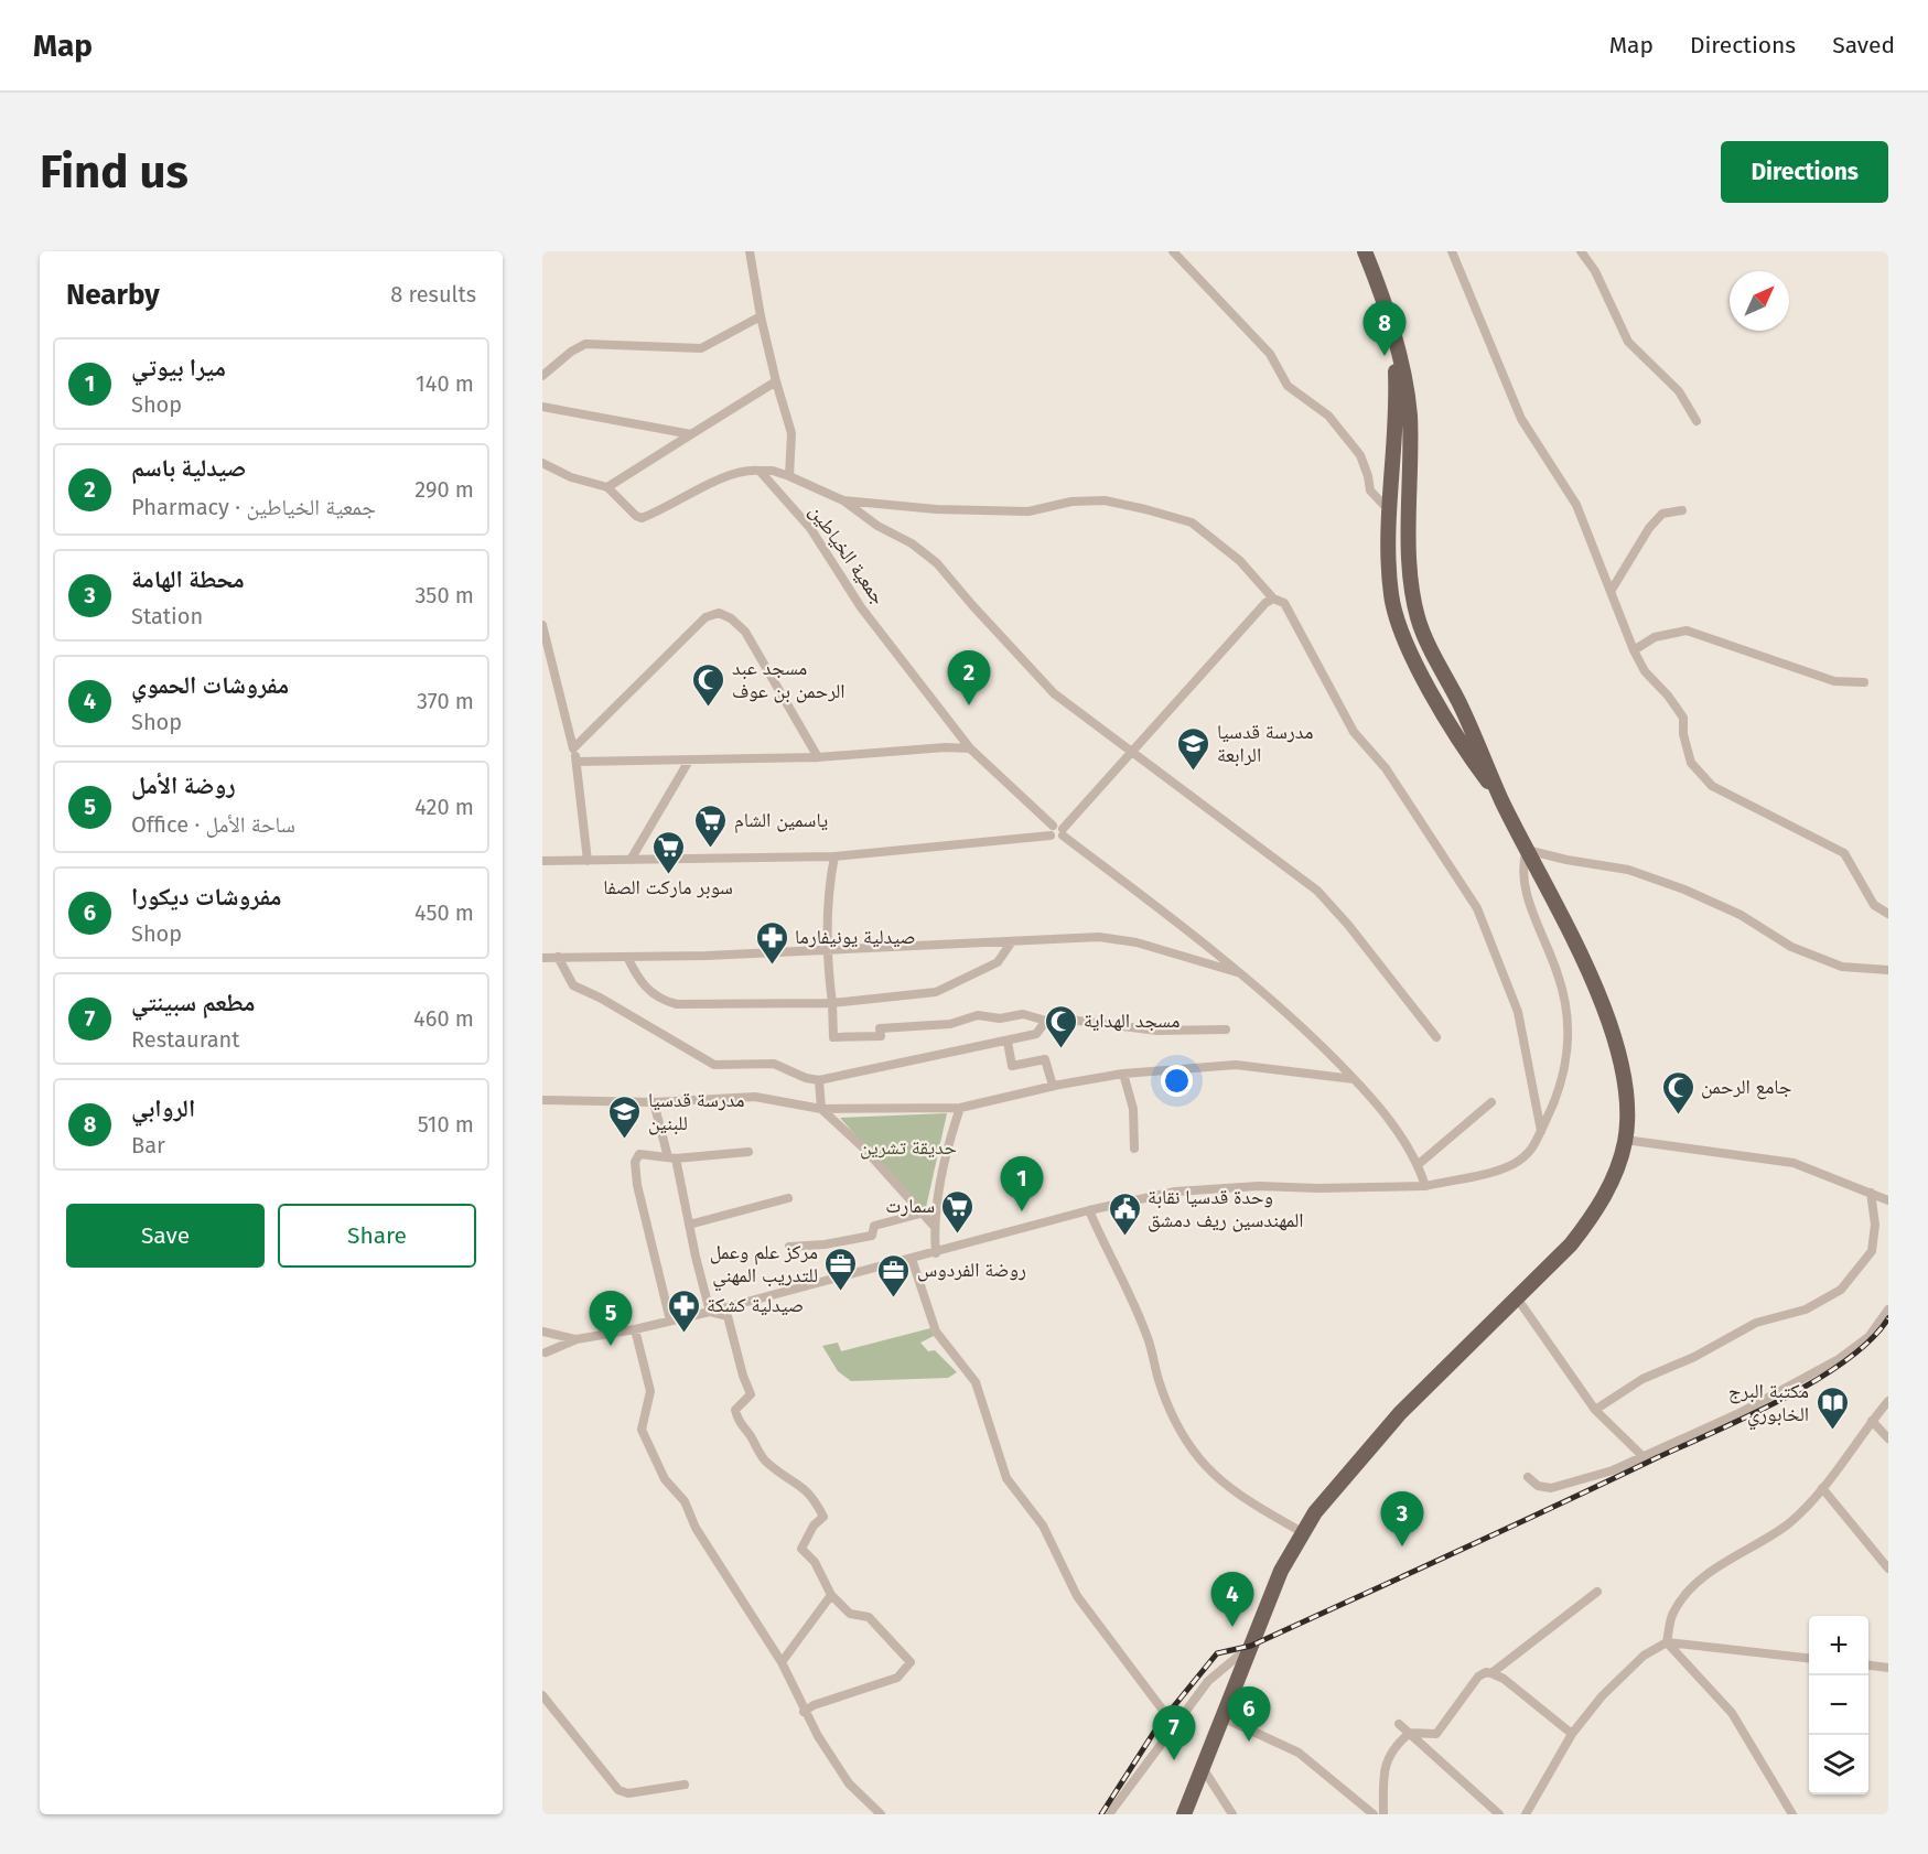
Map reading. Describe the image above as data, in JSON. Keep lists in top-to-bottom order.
{
  "streets": {
    "street": ["جمعية الخياطين"]
  },
  "parks": ["حديقة تشرين"],
  "places": {
    "mosque": ["مسجد عبد الرحمن بن عوف", "مسجد الهداية", "جامع الرحمن"],
    "school or university": ["مدرسة قدسيا الرابعة", "مدرسة قدسيا للبنين"],
    "supermarket": ["ياسمين الشام", "سوبر ماركت الصفا", "سمارت"],
    "pharmacy": ["صيدلية يونيفارما", "صيدلية كشكة"],
    "public building": ["وحدة قدسيا نقابة المهندسين ريف دمشق"],
    "office": ["مركز علم وعمل للتدريب المهني", "روضة الفردوس"],
    "library": ["مكتبة البرج الخابوري"]
  },
  "north": "top right",
  "page": {
    "header": "Map",
    "nav": ["Map", "Directions", "Saved"],
    "buttons": [
      "Directions",
      ["Save", "Share"]
    ],
    "title": "Find us",
    "heading": ["Nearby", "8 results"],
    "pins": [
      "8",
      "2",
      "1",
      "5",
      "3",
      "4",
      "6",
      "7"
    ],
    "list": [
      {
        "mark": "1",
        "name": "ميرا بيوتي",
        "note": "Shop",
        "value": "140 m"
      },
      {
        "mark": "2",
        "name": "صيدلية باسم",
        "note": "Pharmacy · جمعية الخياطين",
        "value": "290 m"
      },
      {
        "mark": "3",
        "name": "محطة الهامة",
        "note": "Station",
        "value": "350 m"
      },
      {
        "mark": "4",
        "name": "مفروشات الحموي",
        "note": "Shop",
        "value": "370 m"
      },
      {
        "mark": "5",
        "name": "روضة الأمل",
        "note": "Office · ساحة الأمل",
        "value": "420 m"
      },
      {
        "mark": "6",
        "name": "مفروشات ديكورا",
        "note": "Shop",
        "value": "450 m"
      },
      {
        "mark": "7",
        "name": "مطعم سبينتي",
        "note": "Restaurant",
        "value": "460 m"
      },
      {
        "mark": "8",
        "name": "الروابي",
        "note": "Bar",
        "value": "510 m"
      }
    ],
    "map_buttons": ["+", "−"]
  }
}
